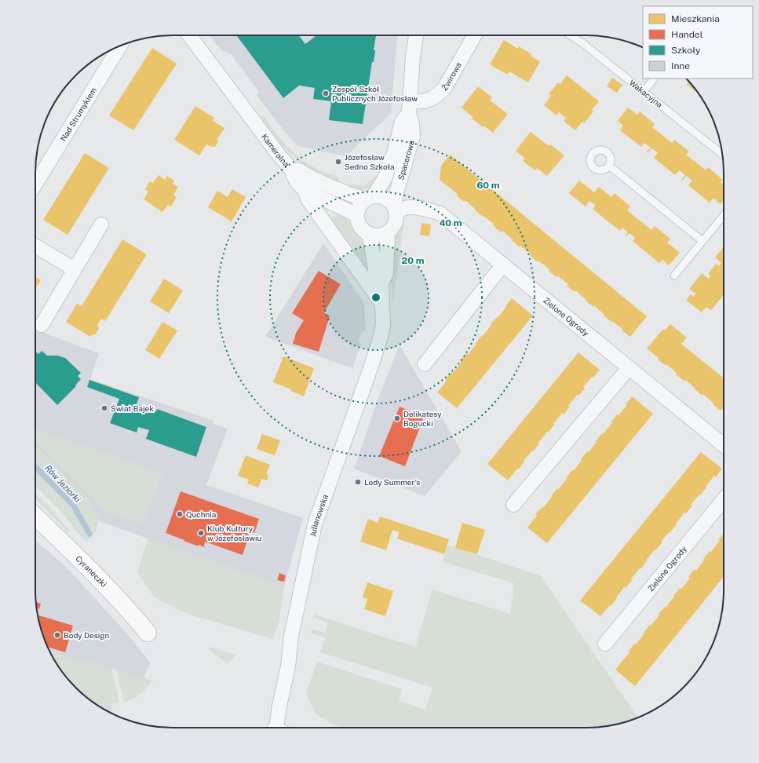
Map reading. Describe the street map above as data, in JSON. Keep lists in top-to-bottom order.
{
  "streets": {
    "street": [
      "Żwirowa",
      "Nad Strumykiem",
      "Kameralna",
      "Spacerowa",
      "Zielone Ogrody",
      "Julianowska",
      "Cyraneczki"
    ],
    "lane": ["Wakacyjna"]
  },
  "crossings": [
    ["Żwirowa", "Spacerowa"],
    ["Kameralna", "Julianowska"],
    ["Spacerowa", "Zielone Ogrody"]
  ],
  "water": ["Rów Jeziorki"],
  "places": [
    "Zespół Szkół Publicznych Józefosław",
    "Józefosław Sedno Szkoła",
    "Świat Bajek",
    "Delikatesy Bogucki",
    "Lody Summer's",
    "Quchnia",
    "Klub Kultury w Józefosławiu",
    "Body Design"
  ],
  "legend": [
    "Mieszkania",
    "Handel",
    "Szkoły",
    "Inne"
  ],
  "rings": ["60 m", "40 m", "20 m"]
}
